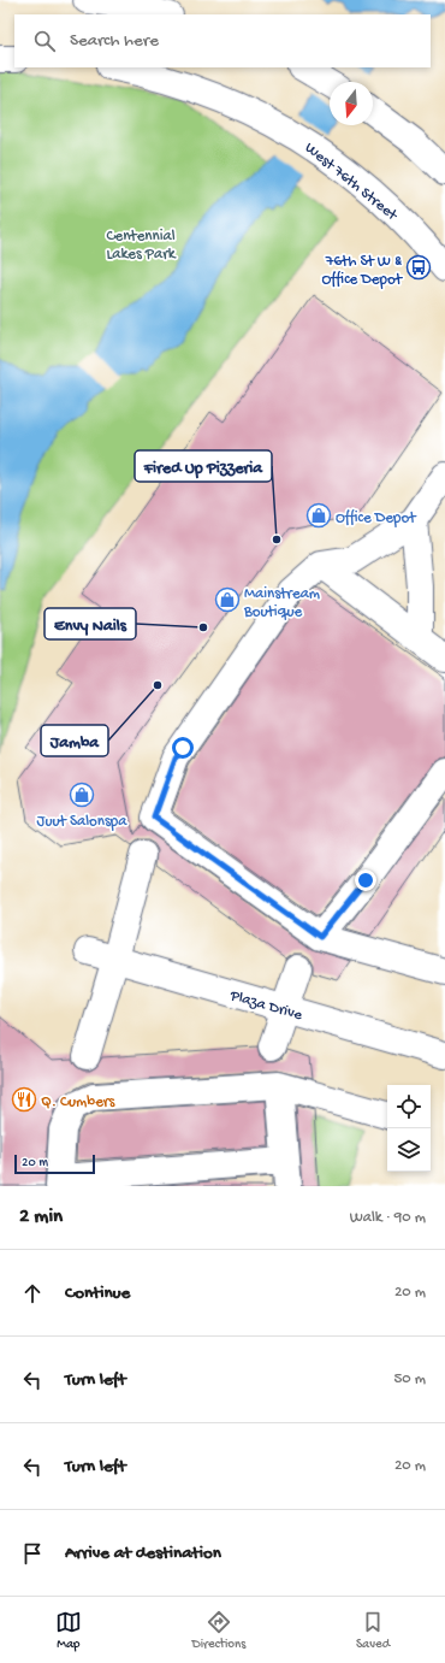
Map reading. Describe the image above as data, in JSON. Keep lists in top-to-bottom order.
{
  "streets": {
    "street": ["West 76th Street", "Plaza Drive"]
  },
  "parks": ["Centennial Lakes Park"],
  "places": {
    "bus stop": ["76th St W & Office Depot"],
    "shop": ["Office Depot", "Mainstream Boutique", "Juut Salonspa"],
    "other": ["Fired Up Pizzeria", "Envy Nails", "Jamba"],
    "restaurant": ["Q. Cumbers"]
  },
  "scale_bar": "20 m",
  "north": "bottom",
  "page": {
    "search": "Search here",
    "scale": "20 m",
    "heading": ["2 min", "Walk · 90 m"],
    "list": [
      ["Continue", "20 m"],
      ["Turn left", "50 m"],
      ["Turn left", "20 m"],
      "Arrive at destination"
    ],
    "nav": ["Map", "Directions", "Saved"]
  }
}
